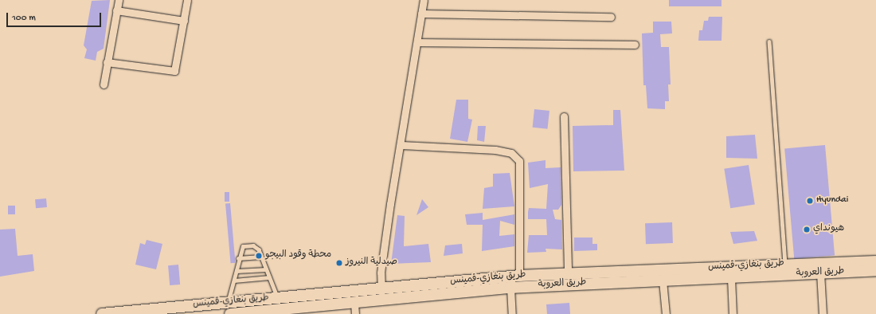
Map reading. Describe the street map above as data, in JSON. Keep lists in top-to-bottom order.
{
  "streets": {
    "main road": ["طريق بنغازي-قمينس", "طريق العروبة"]
  },
  "places": [
    "Hyundai",
    "هيونداي",
    "محطة وقود البيجو",
    "صيدلية النيروز"
  ],
  "scale_bar": "100 m"
}
